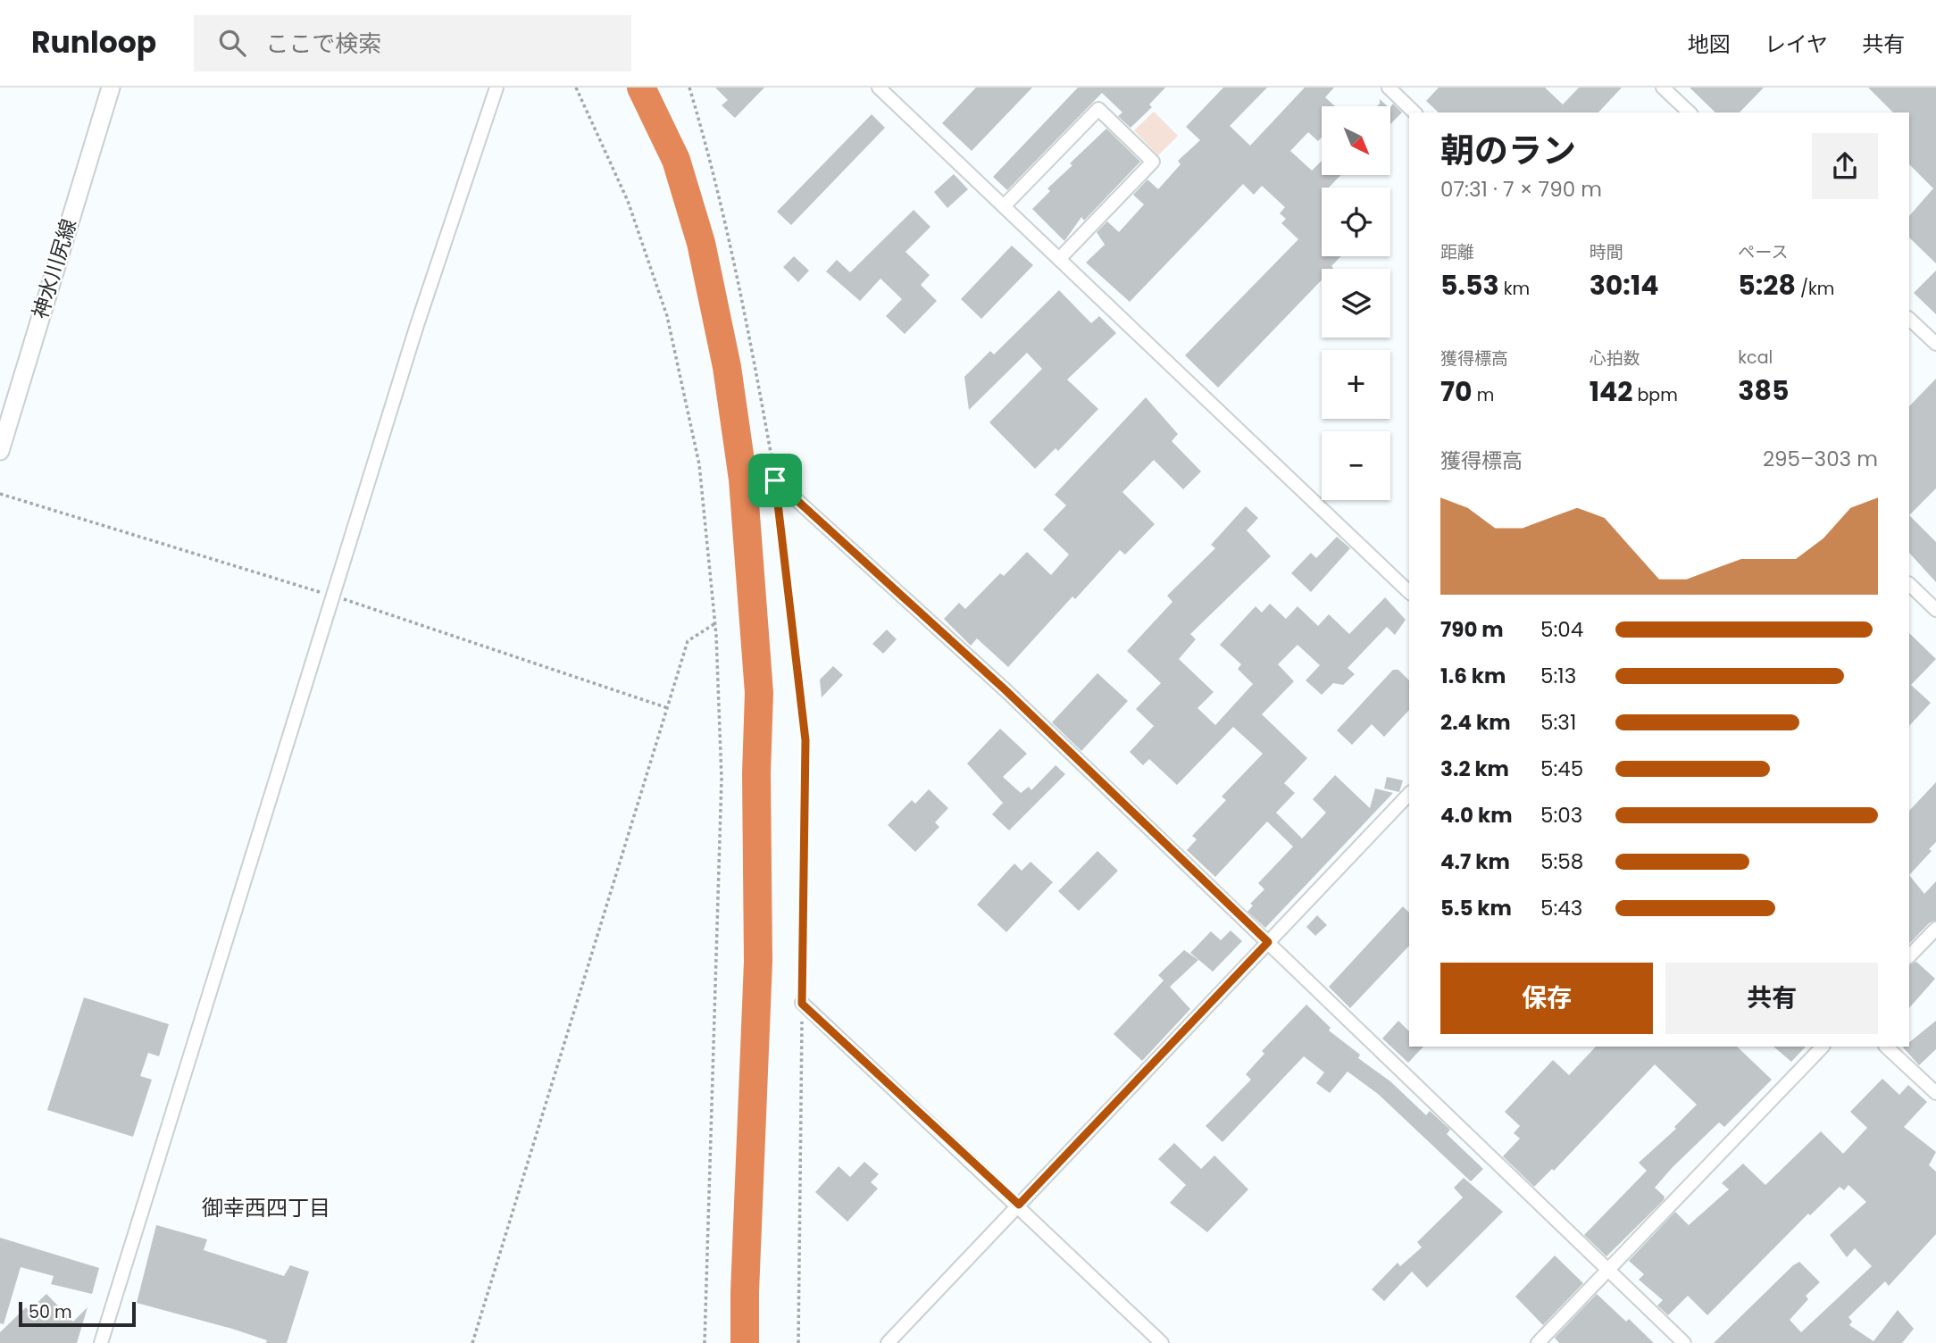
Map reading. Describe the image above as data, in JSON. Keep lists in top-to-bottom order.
{
  "streets": {
    "main road": ["神水川尻線"]
  },
  "districts": ["御幸西四丁目"],
  "scale_bar": "50 m",
  "north": "bottom right",
  "page": {
    "header": "Runloop",
    "search": "ここで検索",
    "nav": ["地図", "レイヤ", "共有"],
    "map_buttons": ["+", "−"],
    "heading": ["朝のラン", "07:31 · 7 × 790 m"],
    "stats": [
      ["距離", "5.53 km"],
      ["時間", "30:14"],
      ["ペース", "5:28 /km"],
      ["獲得標高", "70 m"],
      ["心拍数", "142 bpm"],
      ["kcal", "385"]
    ],
    "chart": ["獲得標高", "295–303 m"],
    "list": [
      {
        "name": "790 m",
        "note": "5:04"
      },
      {
        "name": "1.6 km",
        "note": "5:13"
      },
      {
        "name": "2.4 km",
        "note": "5:31"
      },
      {
        "name": "3.2 km",
        "note": "5:45"
      },
      {
        "name": "4.0 km",
        "note": "5:03"
      },
      {
        "name": "4.7 km",
        "note": "5:58"
      },
      {
        "name": "5.5 km",
        "note": "5:43"
      }
    ],
    "buttons": ["保存", "共有"],
    "scale": "50 m"
  }
}
